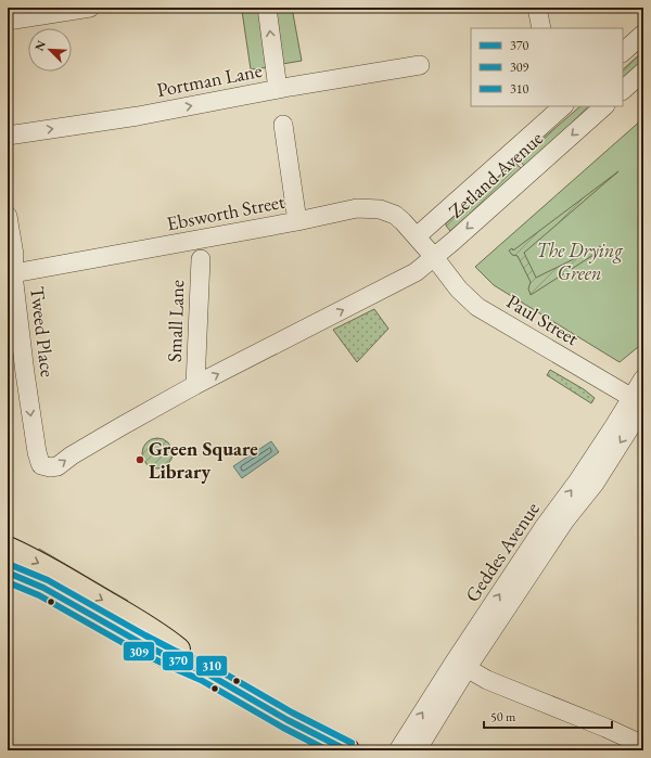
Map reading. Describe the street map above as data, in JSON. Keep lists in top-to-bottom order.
{
  "streets": {
    "street": [
      "Portman Lane",
      "Zetland Avenue",
      "Ebsworth Street",
      "Paul Street",
      "Small Lane",
      "Tweed Place",
      "Geddes Avenue"
    ]
  },
  "crossings": [
    ["Zetland Avenue", "Ebsworth Street"],
    ["Zetland Avenue", "Paul Street"],
    ["Zetland Avenue", "Small Lane"],
    ["Zetland Avenue", "Tweed Place"],
    ["Ebsworth Street", "Paul Street"],
    ["Ebsworth Street", "Tweed Place"],
    ["Paul Street", "Geddes Avenue"]
  ],
  "one_way": ["Tweed Place"],
  "parks": ["The Drying Green"],
  "places": ["Green Square Library"],
  "lines": ["transit line 310", "transit line 370", "transit line 309"],
  "legend": ["370", "309", "310"],
  "scale_bar": "50 m",
  "north": "top left"
}
